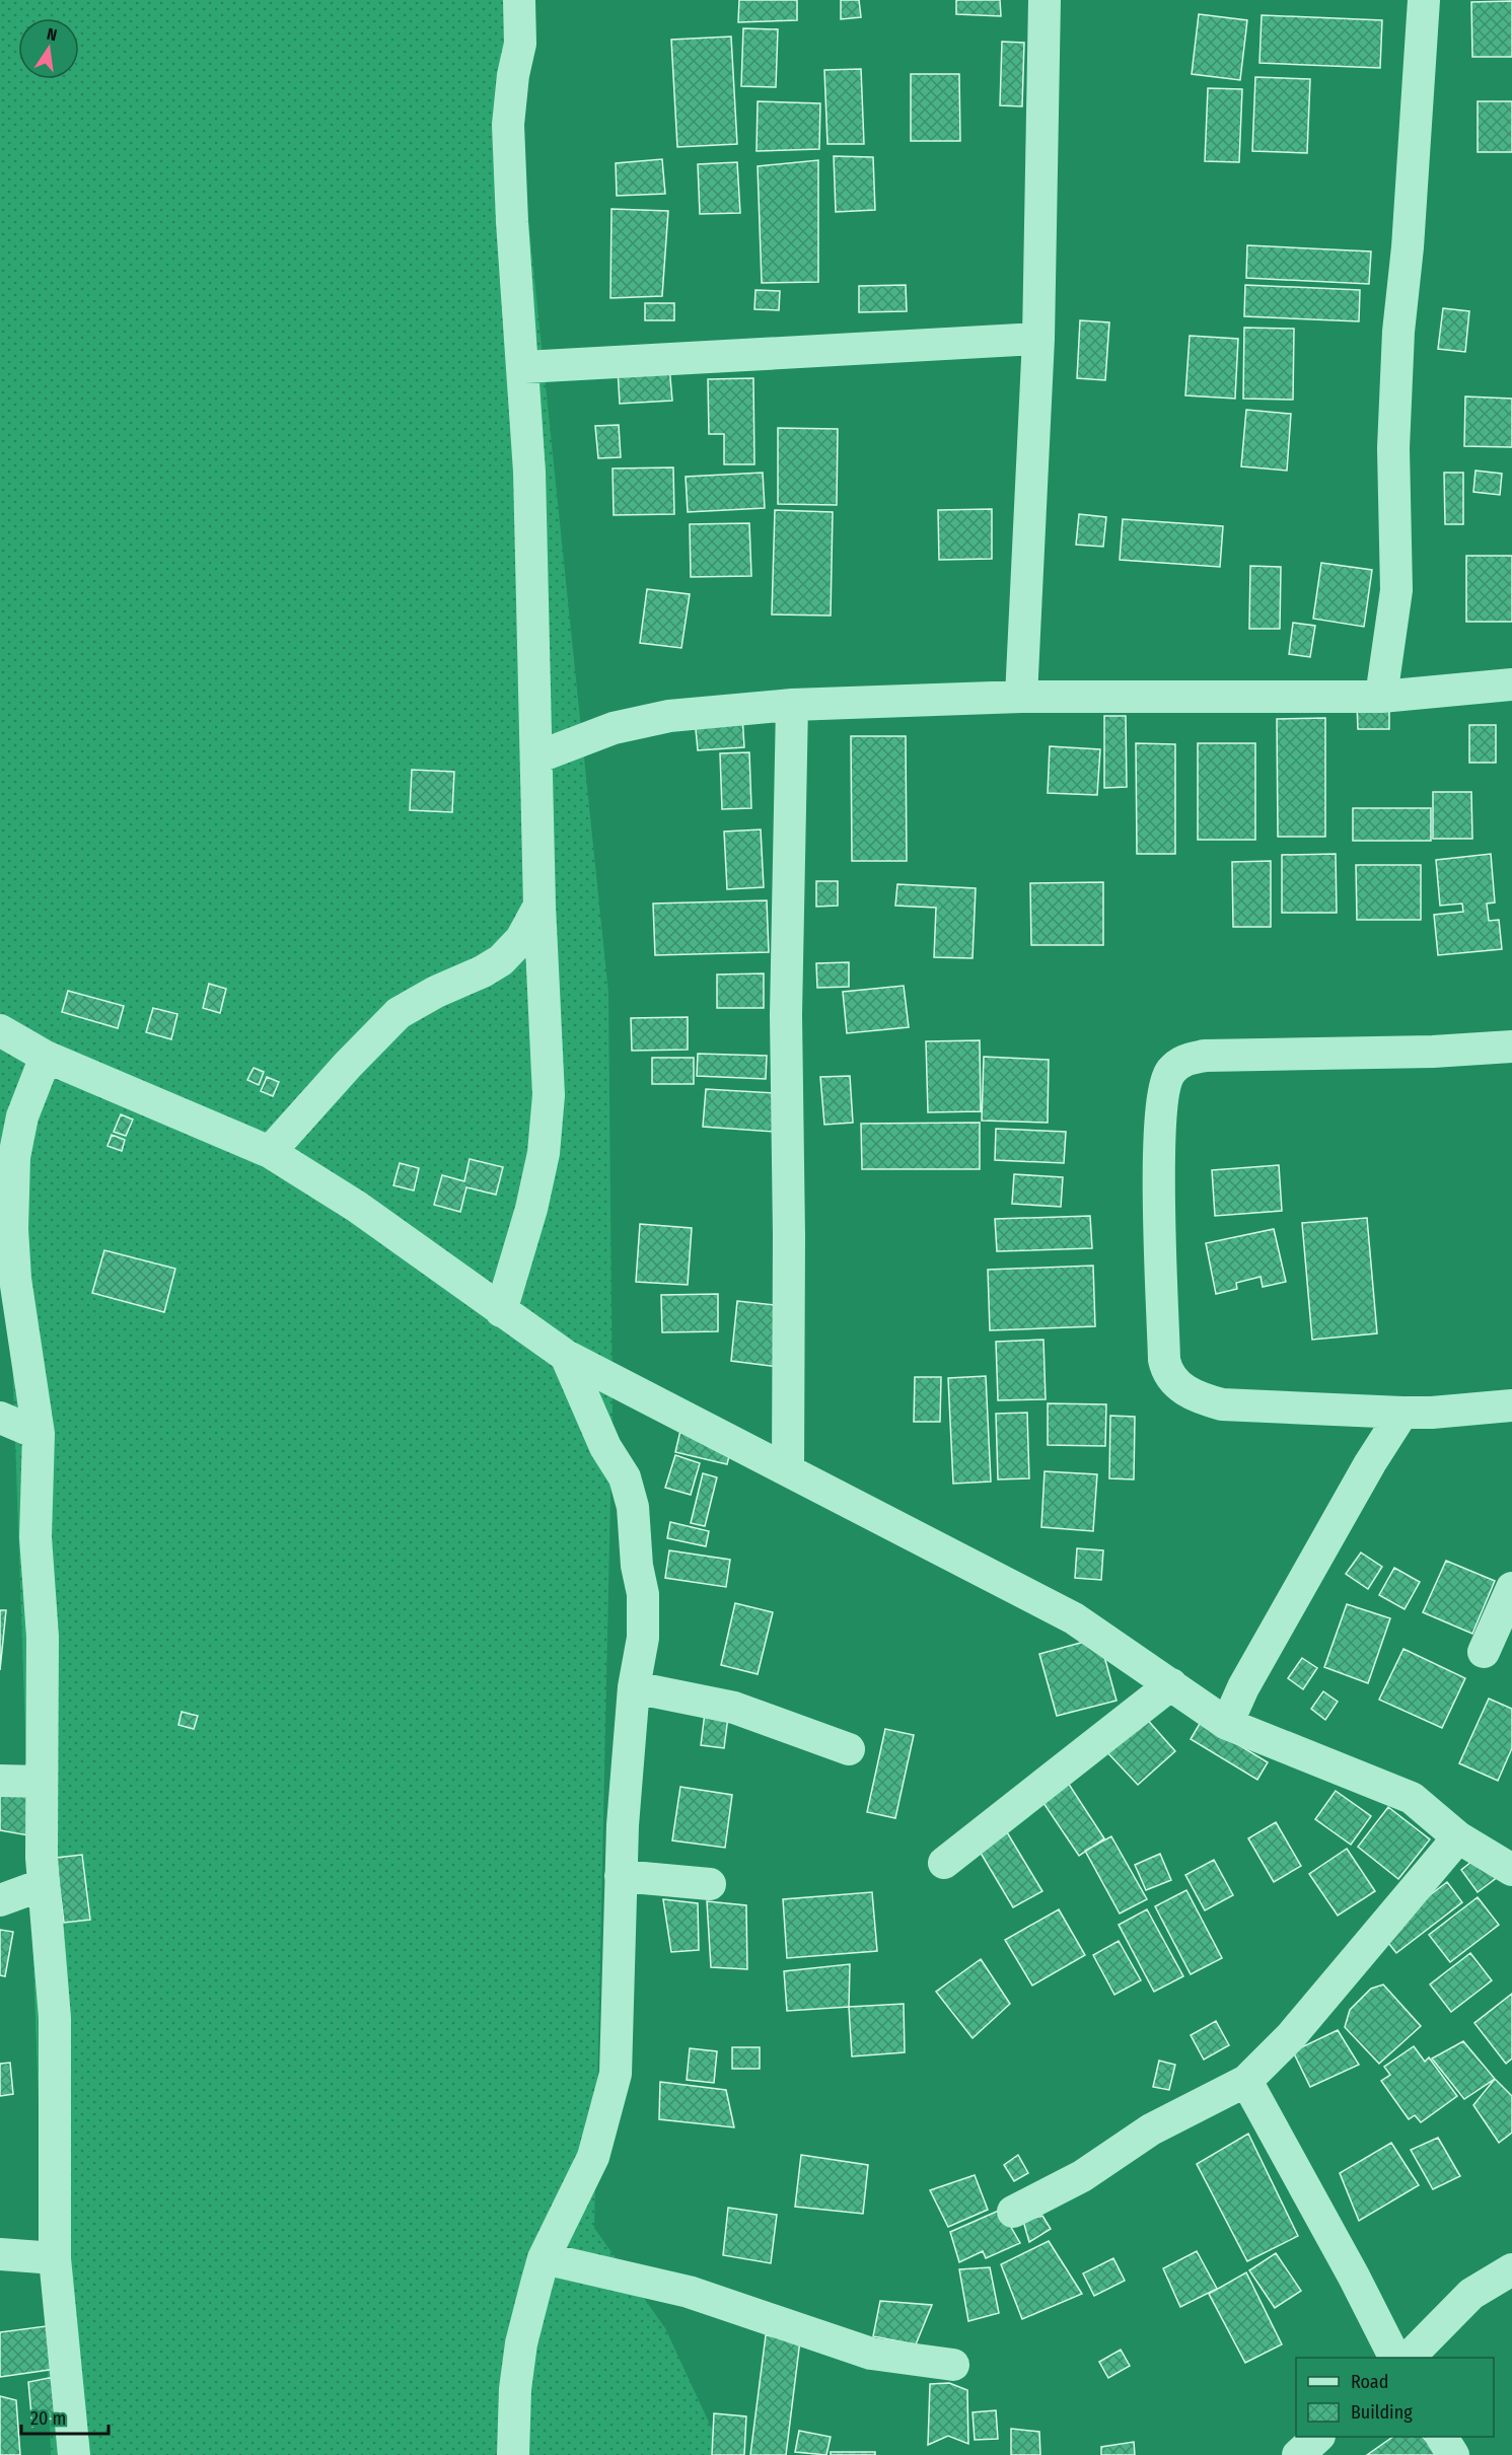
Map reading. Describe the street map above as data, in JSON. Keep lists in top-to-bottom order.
{
  "legend": ["Road", "Building"],
  "scale_bar": "20 m",
  "north": "top"
}
